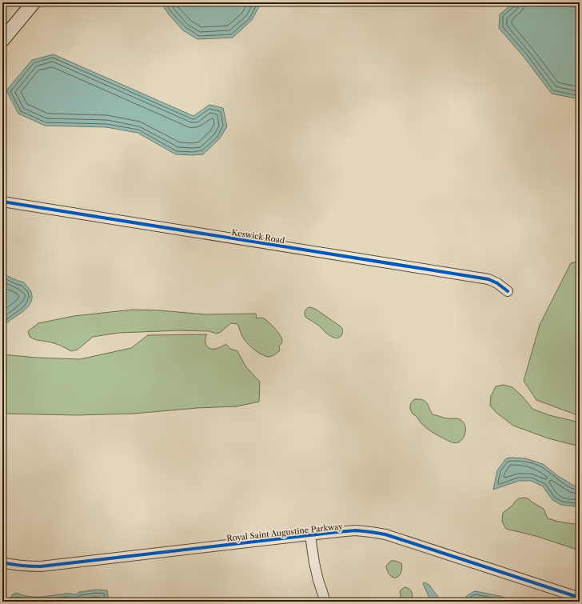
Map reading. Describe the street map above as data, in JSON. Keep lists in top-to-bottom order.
{
  "streets": {
    "street": ["Keswick Road", "Royal Saint Augustine Parkway"]
  }
}
